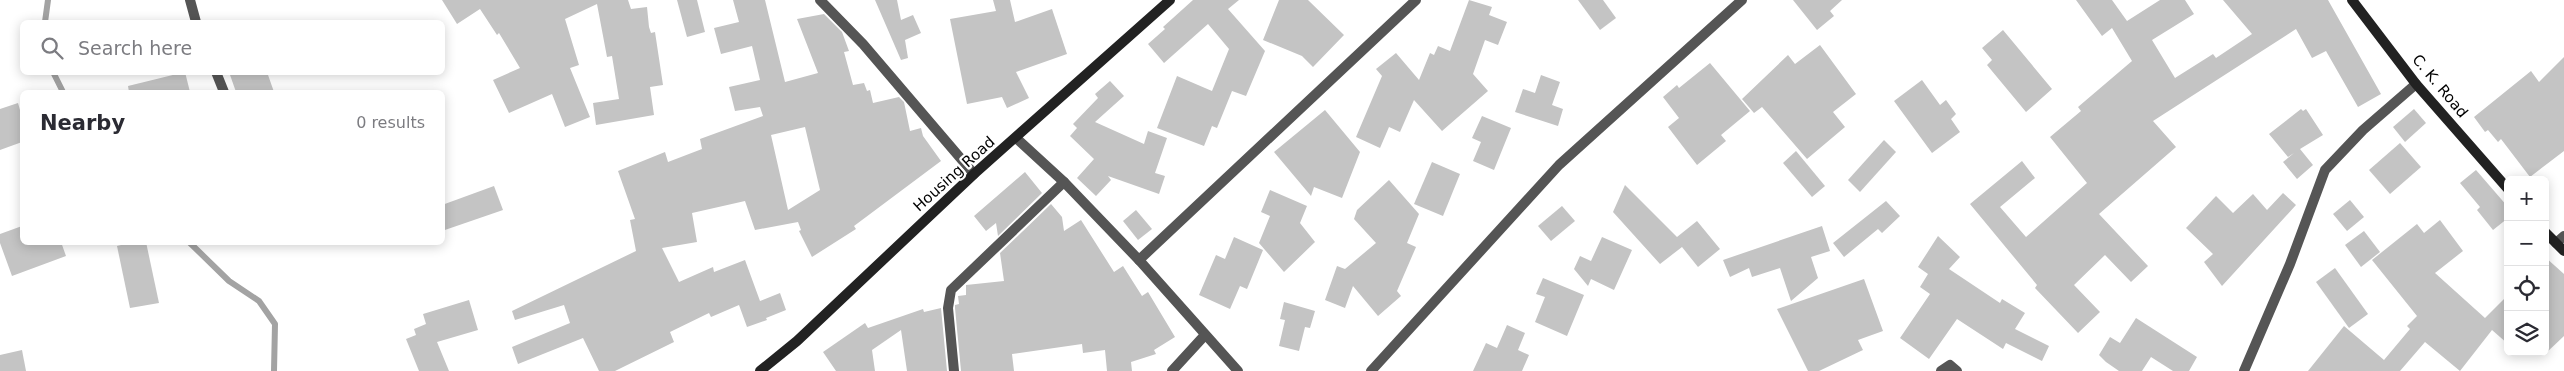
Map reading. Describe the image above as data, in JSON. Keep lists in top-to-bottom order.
{
  "streets": {
    "street": ["C. K. Road", "Housing Road"]
  },
  "page": {
    "search": "Search here",
    "heading": ["Nearby", "0 results"],
    "map_buttons": ["+", "−"]
  }
}
